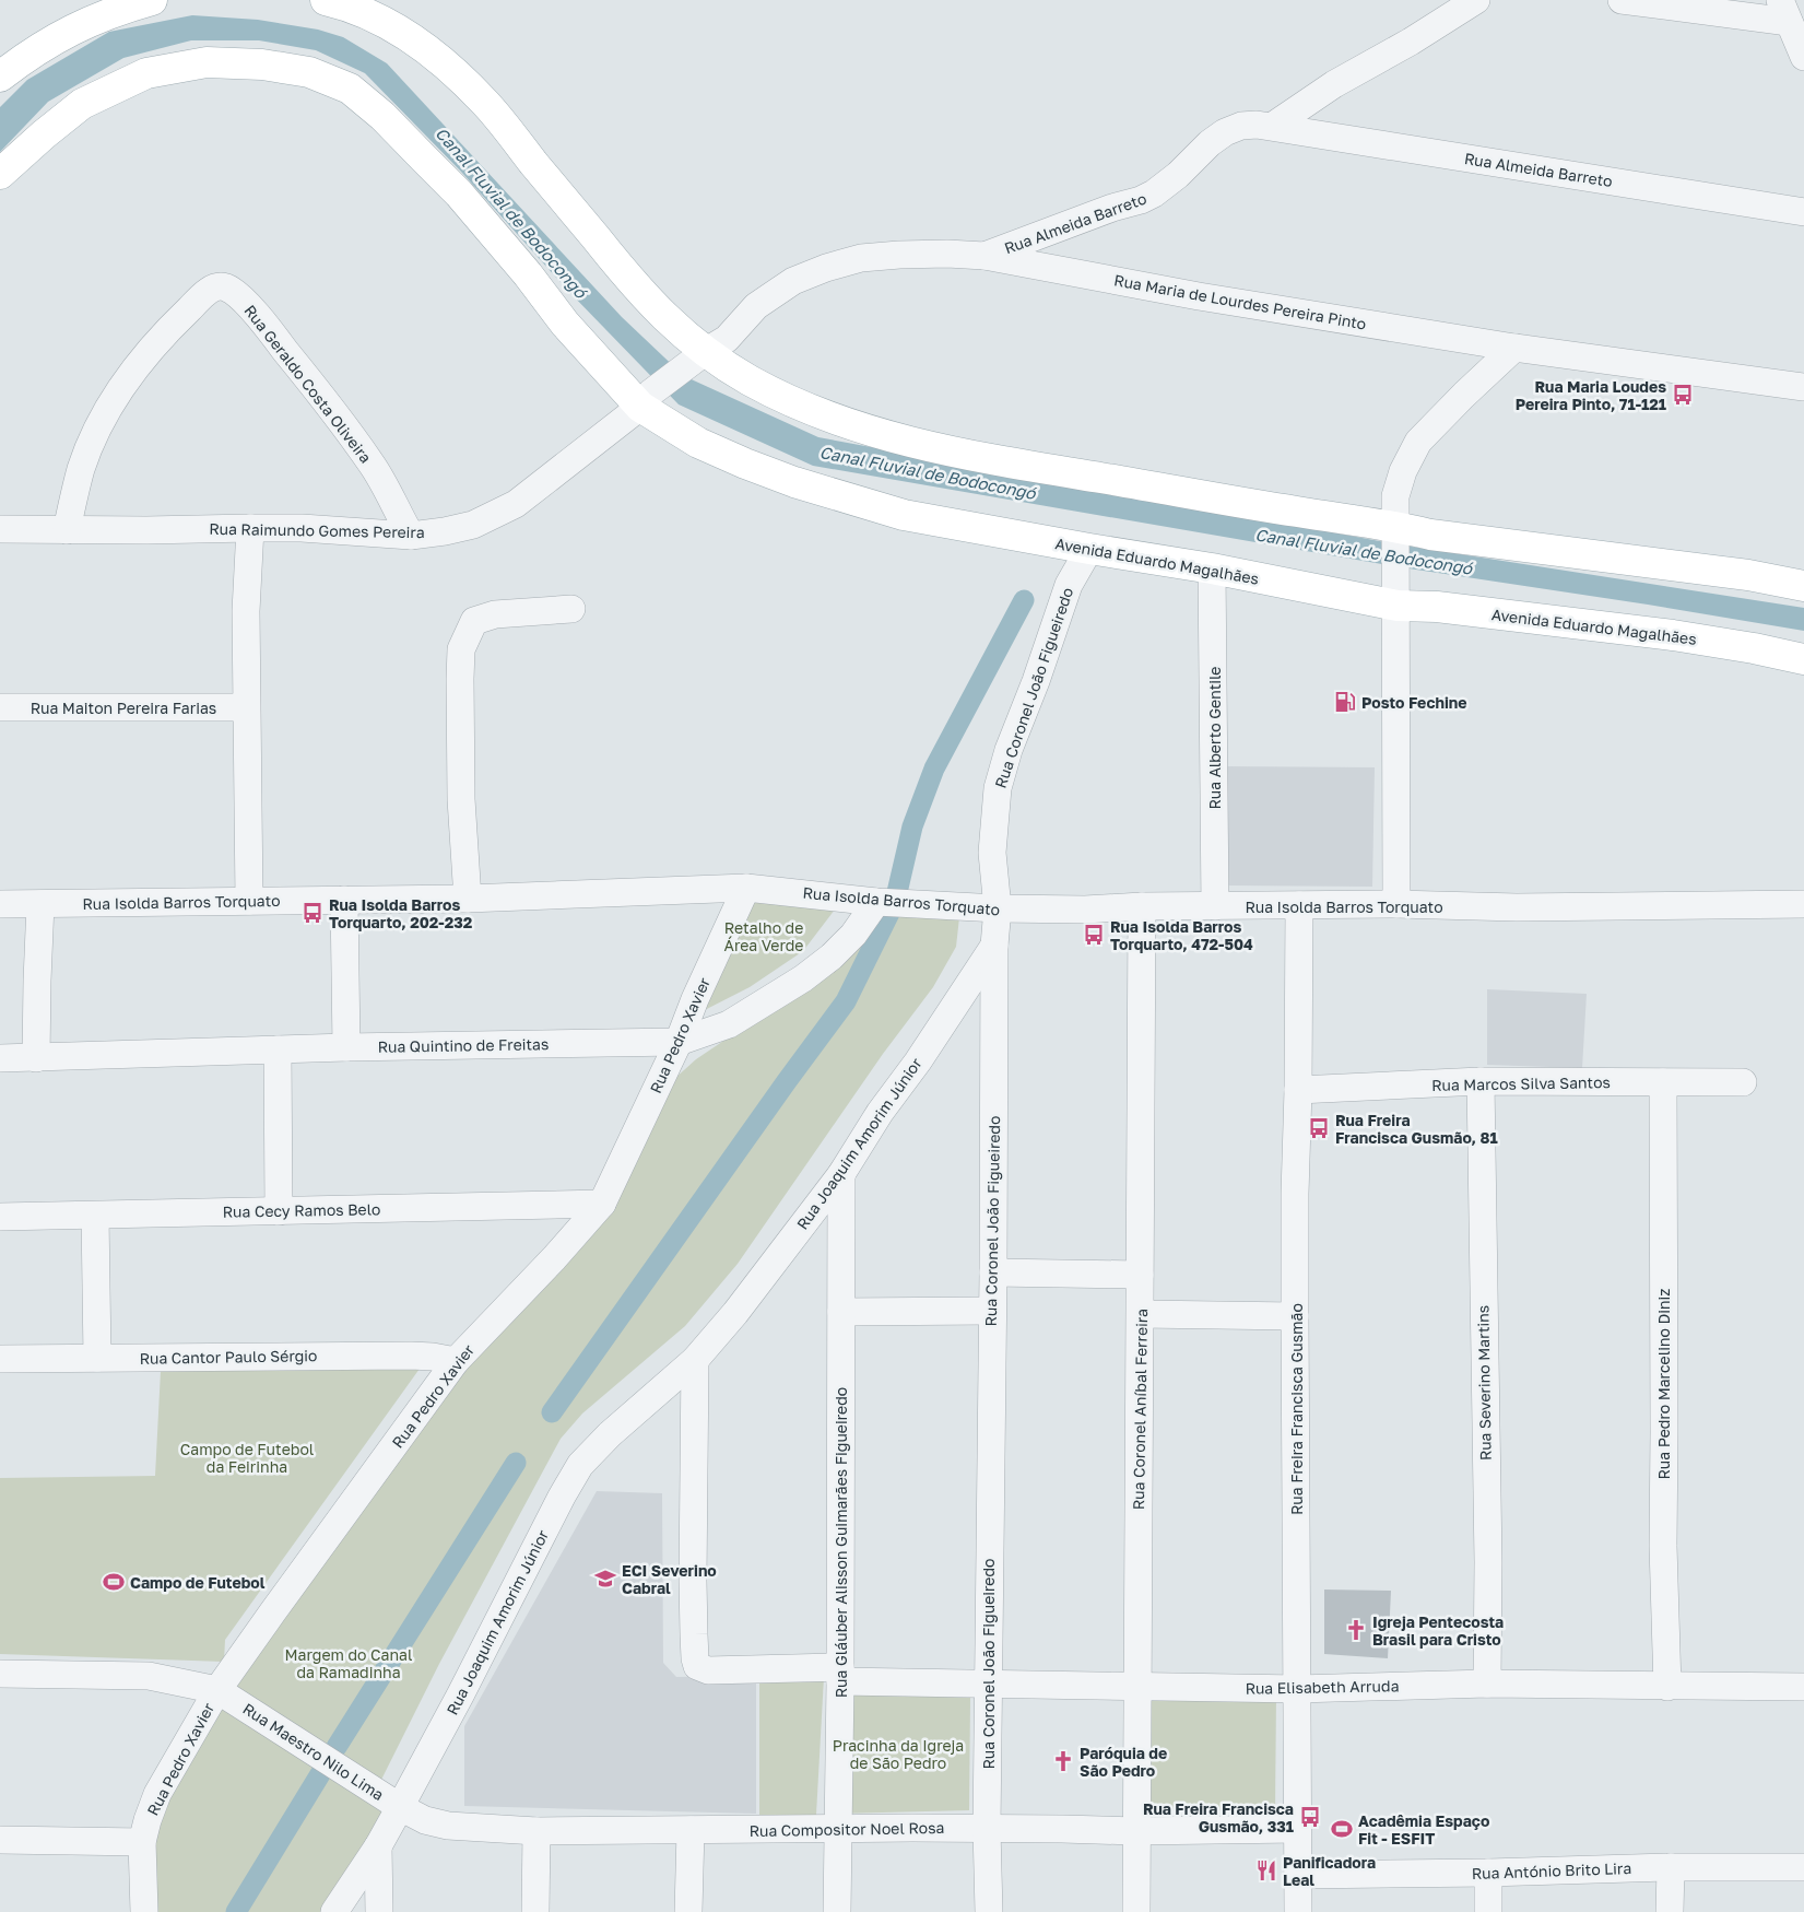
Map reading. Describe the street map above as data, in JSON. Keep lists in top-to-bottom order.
{
  "streets": {
    "main road": ["Avenida Eduardo Magalhães"],
    "street": [
      "Rua Almeida Barreto",
      "Rua Maria de Lourdes Pereira Pinto",
      "Rua Geraldo Costa Oliveira",
      "Rua Raimundo Gomes Pereira",
      "Rua Coronel João Figueiredo",
      "Rua Maiton Pereira Farias",
      "Rua Alberto Gentile",
      "Rua Isolda Barros Torquato",
      "Rua Pedro Xavier",
      "Rua Quintino de Freitas",
      "Rua Marcos Silva Santos",
      "Rua Joaquim Amorim Júnior",
      "Rua Cecy Ramos Belo",
      "Rua Cantor Paulo Sérgio",
      "Rua Severino Martins",
      "Rua Pedro Marcelino Diniz",
      "Rua Coronel Aníbal Ferreira",
      "Rua Freira Francisca Gusmão",
      "Rua Gláuber Alisson Guimarães Figueiredo",
      "Rua Elisabeth Arruda",
      "Rua Maestro Nilo Lima",
      "Rua Compositor Noel Rosa",
      "Rua António Brito Lira"
    ]
  },
  "crossings": [
    ["Rua Almeida Barreto", "Rua Maria de Lourdes Pereira Pinto"],
    ["Rua Maria de Lourdes Pereira Pinto", "Rua Raimundo Gomes Pereira"],
    ["Rua Geraldo Costa Oliveira", "Rua Raimundo Gomes Pereira"],
    ["Rua Raimundo Gomes Pereira", "Avenida Eduardo Magalhães"],
    ["Avenida Eduardo Magalhães", "Rua Coronel João Figueiredo"],
    ["Avenida Eduardo Magalhães", "Rua Alberto Gentile"],
    ["Rua Coronel João Figueiredo", "Rua Isolda Barros Torquato"],
    ["Rua Coronel João Figueiredo", "Rua Joaquim Amorim Júnior"],
    ["Rua Coronel João Figueiredo", "Rua Elisabeth Arruda"],
    ["Rua Coronel João Figueiredo", "Rua Compositor Noel Rosa"],
    ["Rua Alberto Gentile", "Rua Isolda Barros Torquato"],
    ["Rua Isolda Barros Torquato", "Rua Pedro Xavier"],
    ["Rua Isolda Barros Torquato", "Rua Quintino de Freitas"],
    ["Rua Isolda Barros Torquato", "Rua Coronel Aníbal Ferreira"],
    ["Rua Isolda Barros Torquato", "Rua Freira Francisca Gusmão"],
    ["Rua Pedro Xavier", "Rua Quintino de Freitas"],
    ["Rua Pedro Xavier", "Rua Cecy Ramos Belo"],
    ["Rua Pedro Xavier", "Rua Cantor Paulo Sérgio"],
    ["Rua Pedro Xavier", "Rua Maestro Nilo Lima"],
    ["Rua Marcos Silva Santos", "Rua Severino Martins"],
    ["Rua Marcos Silva Santos", "Rua Pedro Marcelino Diniz"],
    ["Rua Marcos Silva Santos", "Rua Freira Francisca Gusmão"],
    ["Rua Joaquim Amorim Júnior", "Rua Gláuber Alisson Guimarães Figueiredo"],
    ["Rua Joaquim Amorim Júnior", "Rua Elisabeth Arruda"],
    ["Rua Joaquim Amorim Júnior", "Rua Maestro Nilo Lima"],
    ["Rua Joaquim Amorim Júnior", "Rua Compositor Noel Rosa"],
    ["Rua Severino Martins", "Rua Elisabeth Arruda"],
    ["Rua Pedro Marcelino Diniz", "Rua Elisabeth Arruda"],
    ["Rua Coronel Aníbal Ferreira", "Rua Elisabeth Arruda"],
    ["Rua Coronel Aníbal Ferreira", "Rua Compositor Noel Rosa"],
    ["Rua Freira Francisca Gusmão", "Rua Elisabeth Arruda"],
    ["Rua Freira Francisca Gusmão", "Rua Compositor Noel Rosa"],
    ["Rua Freira Francisca Gusmão", "Rua António Brito Lira"],
    ["Rua Gláuber Alisson Guimarães Figueiredo", "Rua Elisabeth Arruda"],
    ["Rua Gláuber Alisson Guimarães Figueiredo", "Rua Compositor Noel Rosa"],
    ["Rua Maestro Nilo Lima", "Rua Compositor Noel Rosa"]
  ],
  "water": ["Canal Fluvial de Bodocongó"],
  "parks": [
    "Retalho de Área Verde",
    "Campo de Futebol da Feirinha",
    "Margem do Canal da Ramadinha",
    "Pracinha da Igreja de São Pedro"
  ],
  "places": {
    "bus stop": [
      "Rua Maria Loudes Pereira Pinto, 71-121",
      "Rua Isolda Barros Torquarto, 202-232",
      "Rua Isolda Barros Torquarto, 472-504",
      "Rua Freira Francisca Gusmão, 81",
      "Rua Freira Francisca Gusmão, 331"
    ],
    "fuel station": ["Posto Fechine"],
    "school or university": ["ECI Severino Cabral"],
    "sports": ["Campo de Futebol", "Acadêmia Espaço Fit - ESFIT"],
    "church": ["Igreja Pentecosta Brasil para Cristo", "Paróquia de São Pedro"],
    "restaurant": ["Panificadora Leal"]
  }
}
